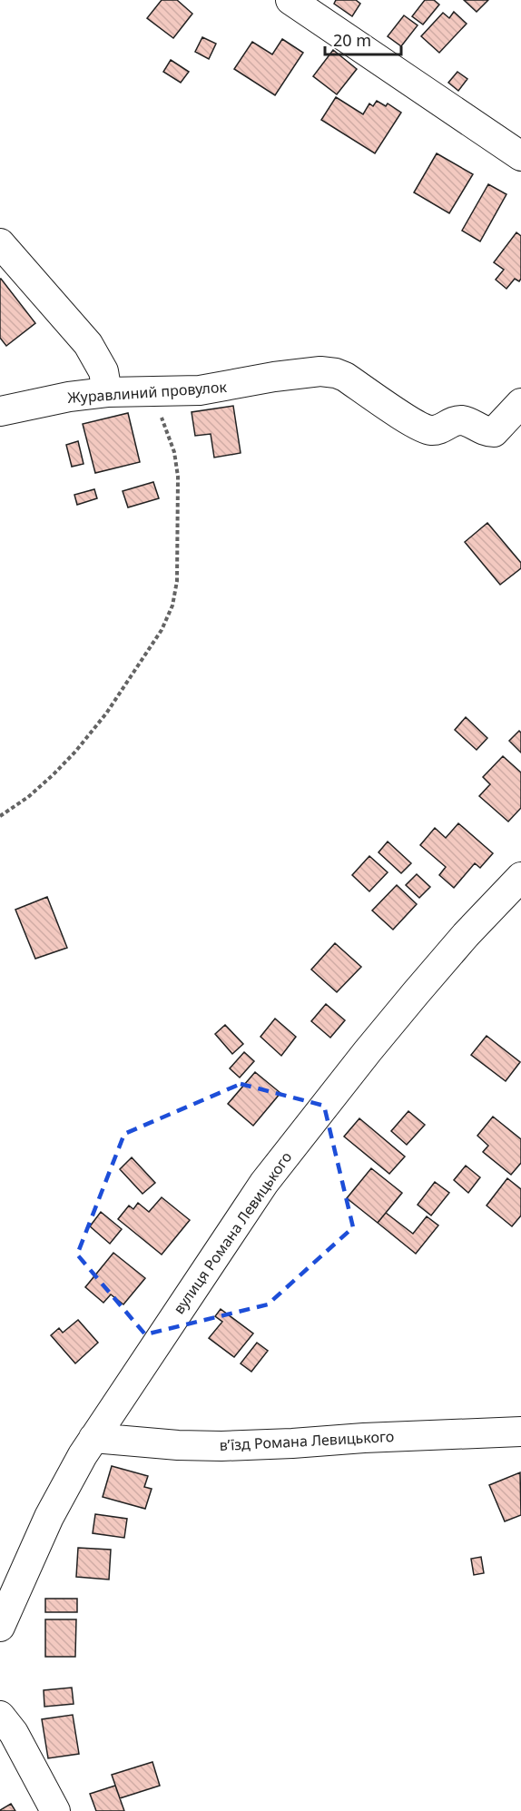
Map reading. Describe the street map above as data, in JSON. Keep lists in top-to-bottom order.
{
  "streets": {
    "street": ["Журавлиний провулок", "вулиця Романа Левицького", "в’їзд Романа Левицького"]
  },
  "crossings": [
    ["вулиця Романа Левицького", "в’їзд Романа Левицького"]
  ],
  "scale_bar": "20 m"
}
